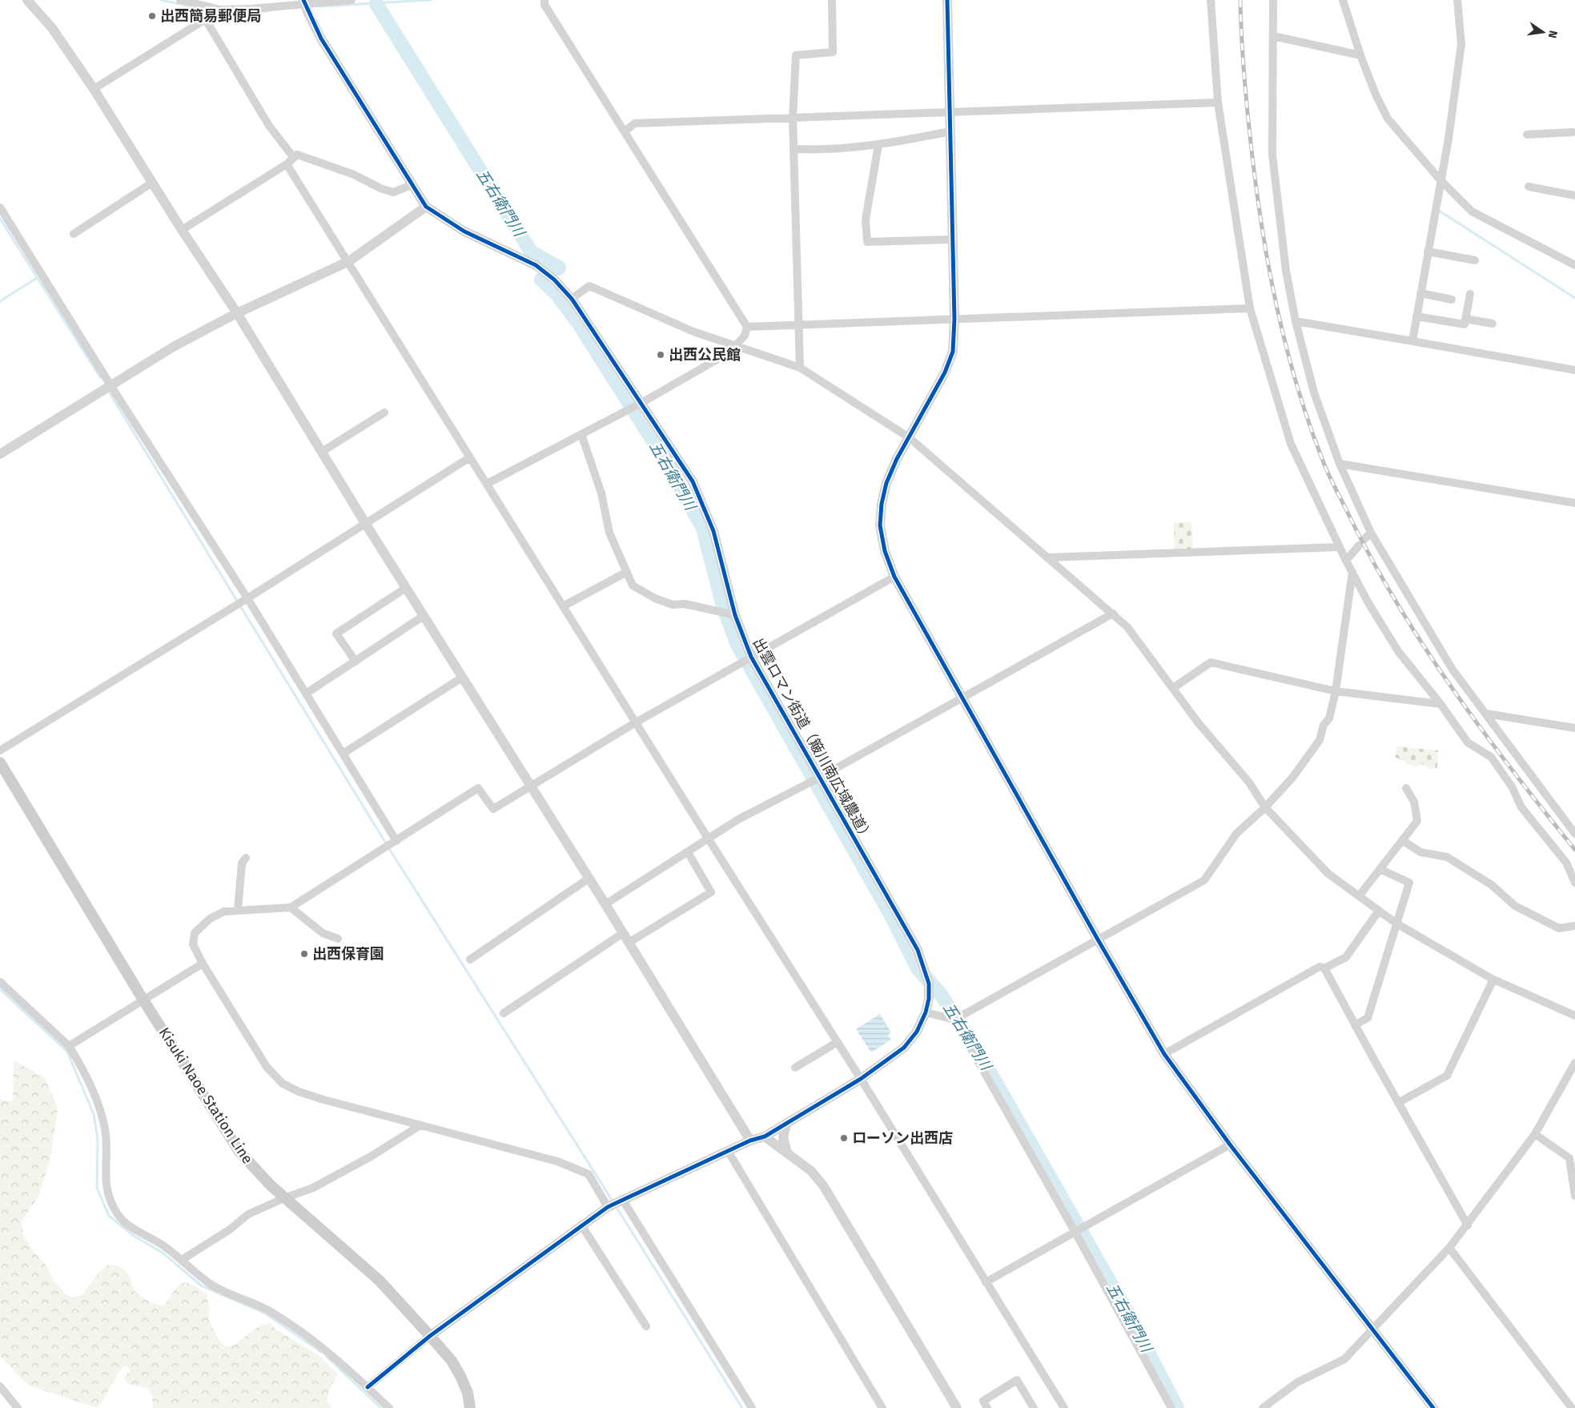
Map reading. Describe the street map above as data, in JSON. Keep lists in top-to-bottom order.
{
  "streets": {
    "main road": ["Kisuki Naoe Station Line"],
    "street": ["出雲ロマン街道（簸川南広域農道）"]
  },
  "crossings": [
    ["出雲ロマン街道（簸川南広域農道）", "Kisuki Naoe Station Line"]
  ],
  "water": ["五右衛門川"],
  "places": [
    "出西簡易郵便局",
    "出西公民館",
    "出西保育園",
    "ローソン出西店"
  ],
  "north": "right"
}
